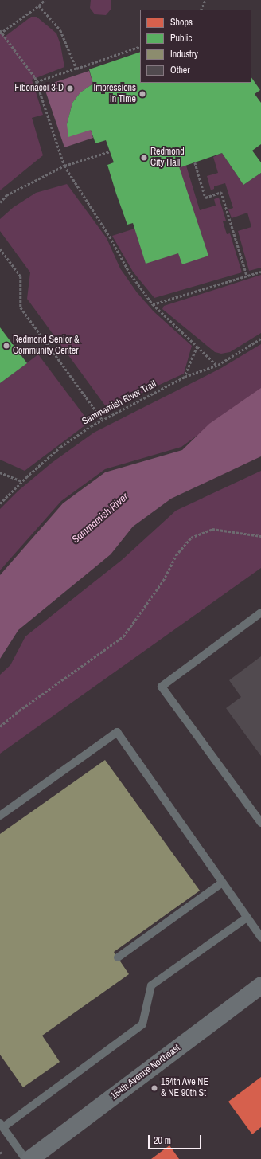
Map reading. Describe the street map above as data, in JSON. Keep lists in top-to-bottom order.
{
  "streets": {
    "main road": ["154th Avenue Northeast"],
    "path": ["Sammamish River Trail"]
  },
  "water": ["Sammamish River"],
  "places": [
    "Fibonacci 3-D",
    "Impressions In Time",
    "Redmond City Hall",
    "Redmond Senior & Community Center",
    "154th Ave NE & NE 90th St"
  ],
  "legend": [
    "Shops",
    "Public",
    "Industry",
    "Other"
  ],
  "scale_bar": "20 m"
}
